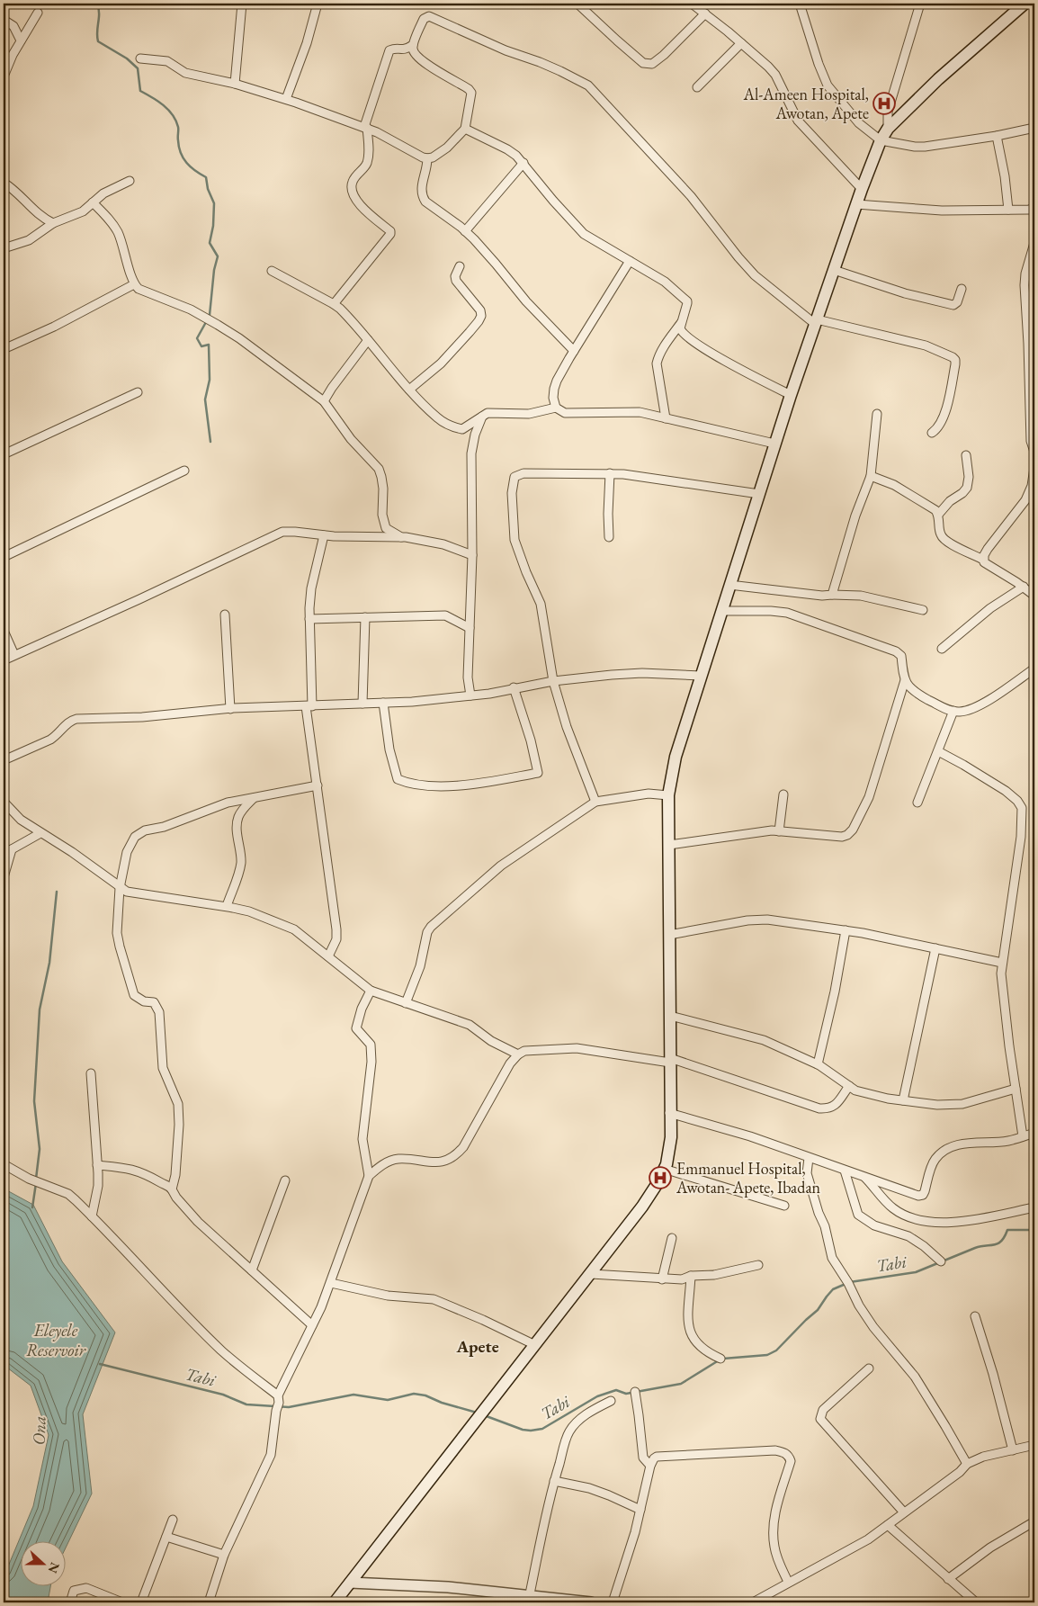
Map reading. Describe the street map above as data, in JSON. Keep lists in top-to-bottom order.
{
  "districts": ["Apete"],
  "water": ["Tabi", "Eleyele Reservoir", "Ona"],
  "places": {
    "hospital": ["Al-Ameen Hospital, Awotan, Apete", "Emmanuel Hospital, Awotan- Apete, Ibadan"]
  },
  "north": "right"
}
